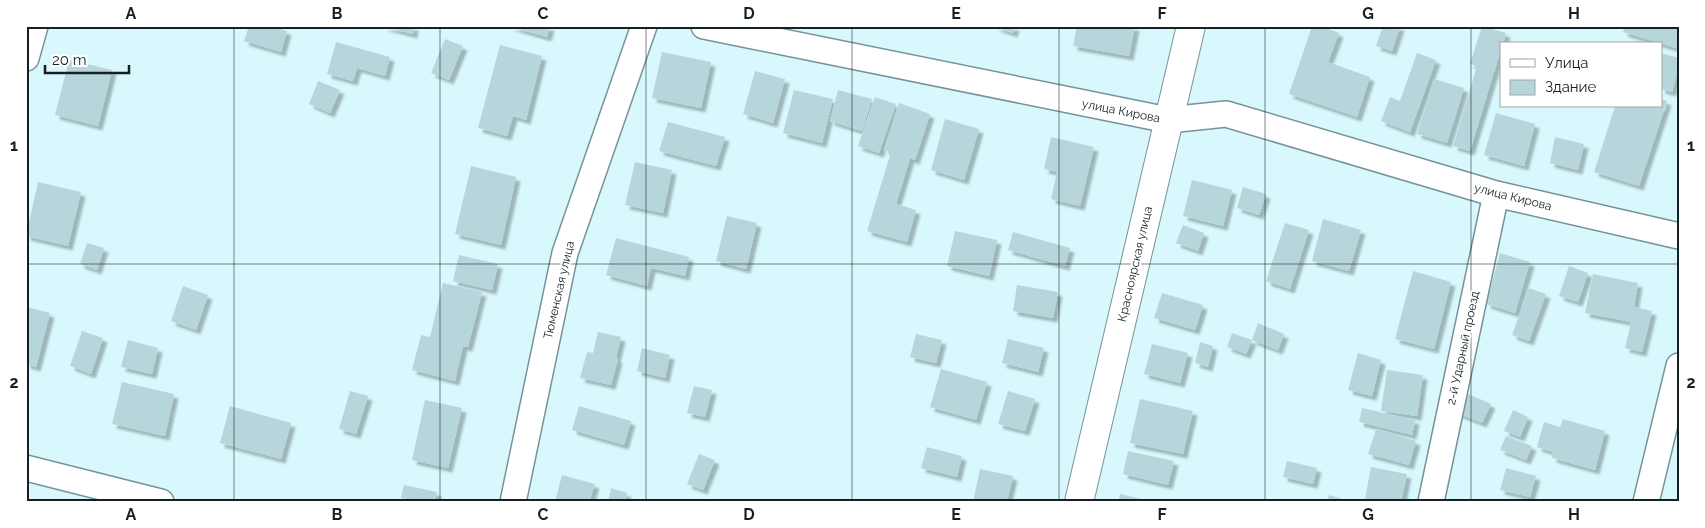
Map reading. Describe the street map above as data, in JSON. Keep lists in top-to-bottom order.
{
  "streets": {
    "main road": ["Красноярская улица"],
    "street": ["улица Кирова", "Тюменская улица", "2-й Ударный проезд"]
  },
  "crossings": [
    ["улица Кирова", "Красноярская улица"],
    ["улица Кирова", "2-й Ударный проезд"]
  ],
  "legend": ["Улица", "Здание"],
  "scale_bar": "20 m",
  "grid": {
    "columns": [
      "A",
      "B",
      "C",
      "D",
      "E",
      "F",
      "G",
      "H"
    ],
    "rows": ["1", "2"]
  }
}
